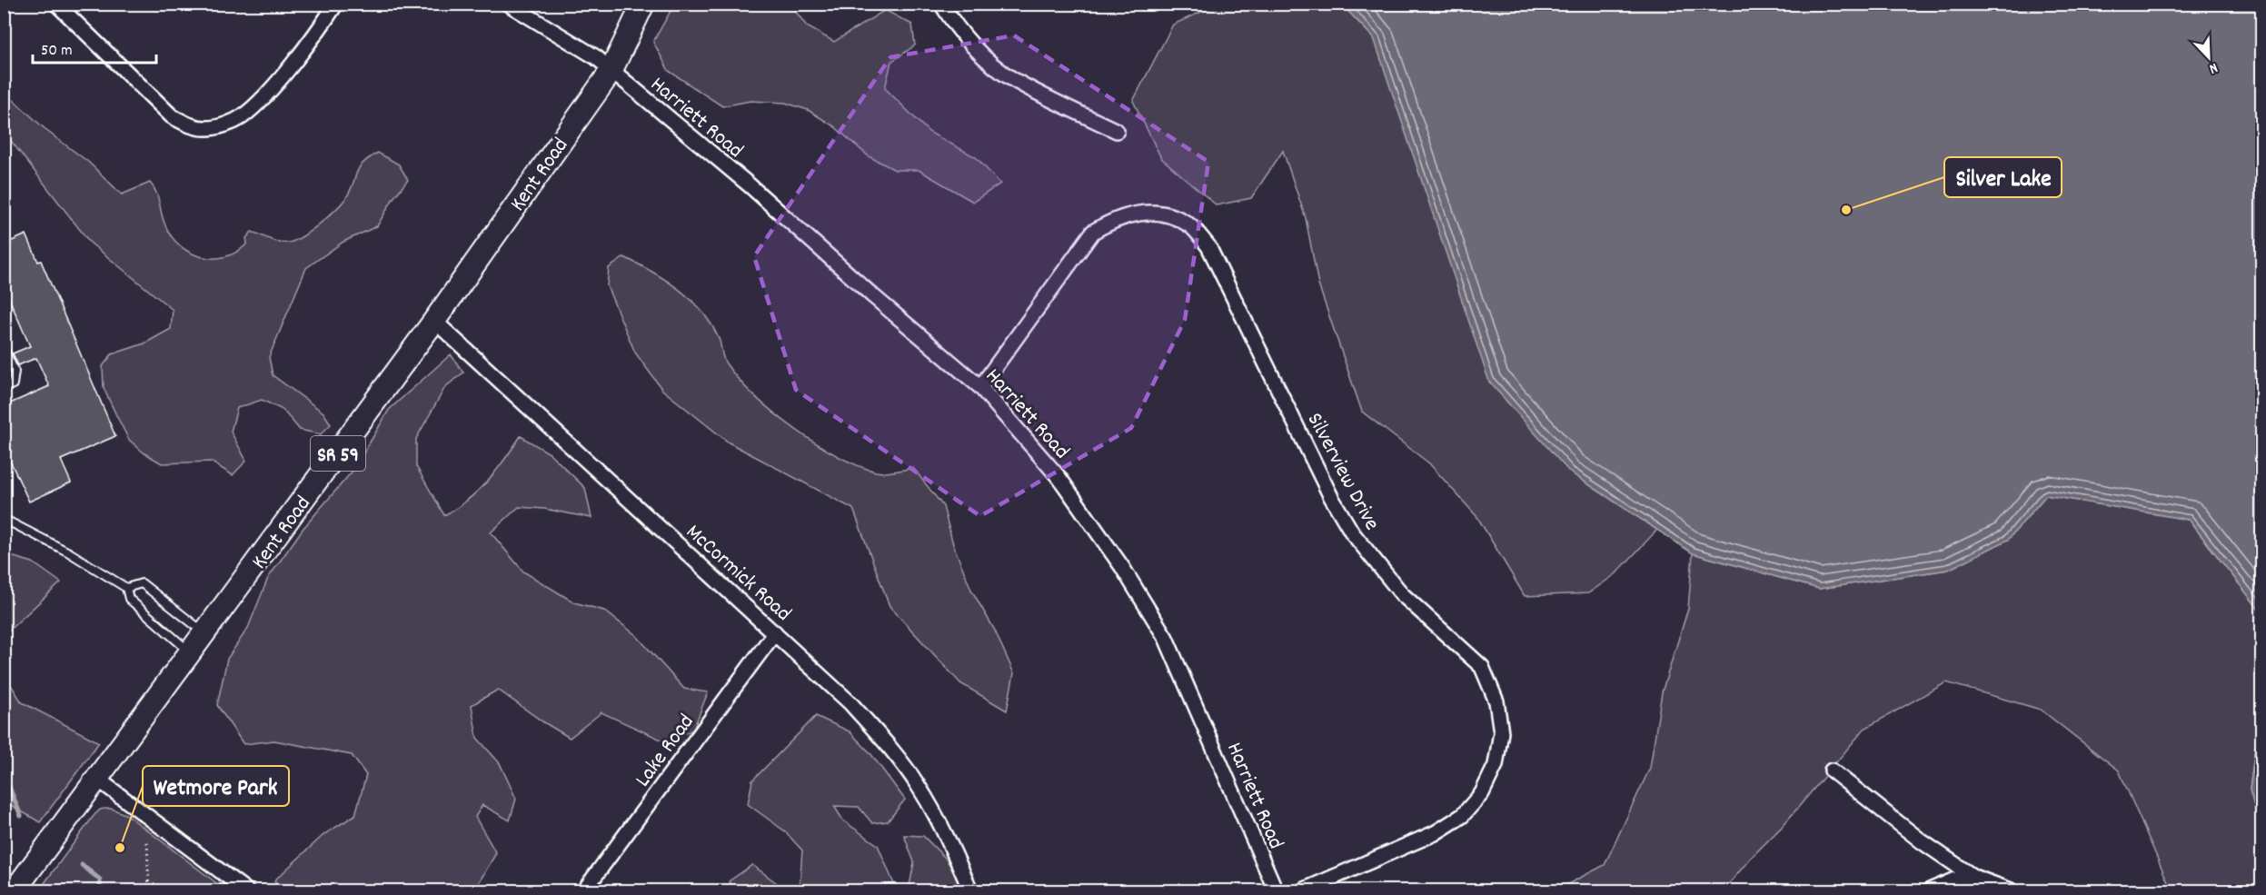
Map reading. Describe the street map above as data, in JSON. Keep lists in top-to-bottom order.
{
  "streets": {
    "main road": ["Kent Road", "SR 59"],
    "street": [
      "Harriett Road",
      "Silverview Drive",
      "McCormick Road",
      "Lake Road"
    ]
  },
  "crossings": [
    ["Harriett Road", "Kent Road"],
    ["Harriett Road", "Silverview Drive"],
    ["Kent Road", "McCormick Road"],
    ["McCormick Road", "Lake Road"]
  ],
  "places": ["Silver Lake", "Wetmore Park"],
  "scale_bar": "50 m",
  "north": "bottom right"
}
